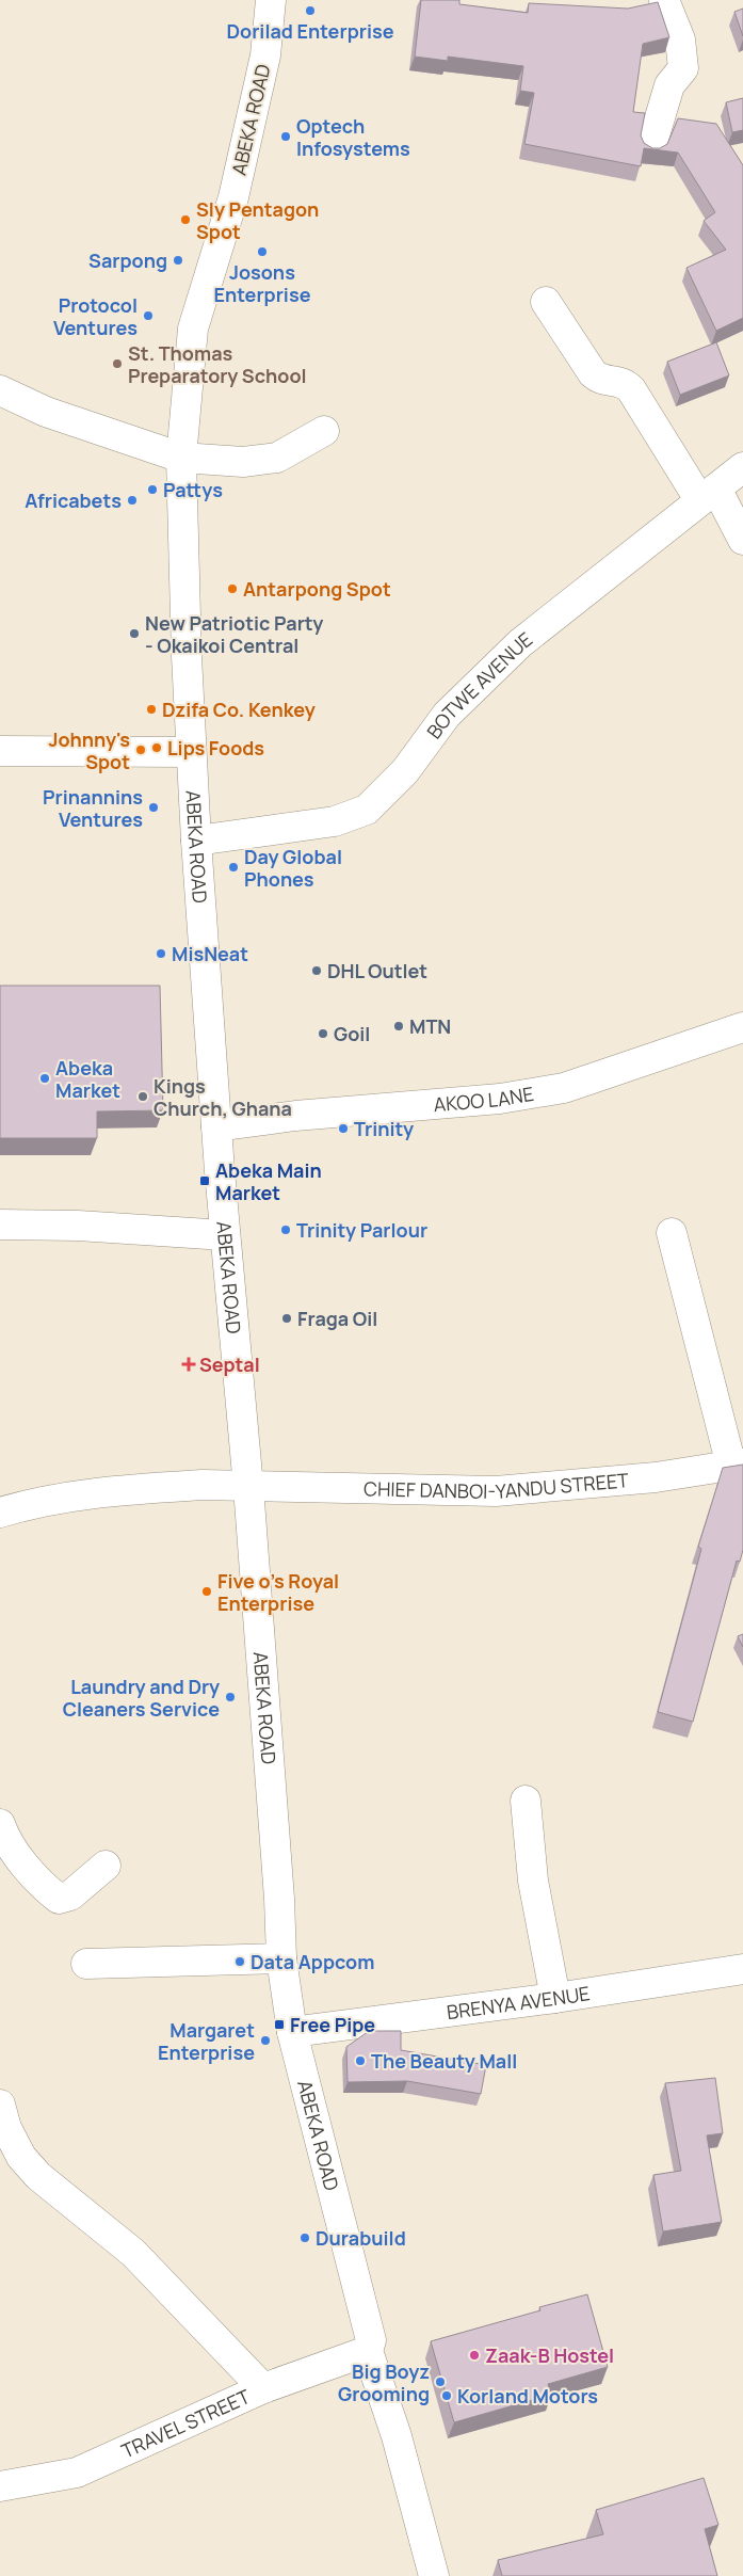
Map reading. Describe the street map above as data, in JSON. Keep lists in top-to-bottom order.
{
  "streets": {
    "street": [
      "ABEKA ROAD",
      "BOTWE AVENUE",
      "AKOO LANE",
      "CHIEF DANBOI-YANDU STREET",
      "BRENYA AVENUE",
      "TRAVEL STREET"
    ]
  },
  "crossings": [
    ["ABEKA ROAD", "BOTWE AVENUE"],
    ["ABEKA ROAD", "AKOO LANE"],
    ["ABEKA ROAD", "CHIEF DANBOI-YANDU STREET"],
    ["ABEKA ROAD", "BRENYA AVENUE"],
    ["ABEKA ROAD", "TRAVEL STREET"]
  ],
  "places": {
    "other": [
      "Dorilad Enterprise",
      "Optech Infosystems",
      "Sly Pentagon Spot",
      "Josons Enterprise",
      "Sarpong",
      "Protocol Ventures",
      "St. Thomas Preparatory School",
      "Pattys",
      "Africabets",
      "Antarpong Spot",
      "New Patriotic Party - Okaikoi Central",
      "Dzifa Co. Kenkey",
      "Lips Foods",
      "Johnny's Spot",
      "Prinannins Ventures",
      "Day Global Phones",
      "MisNeat",
      "DHL Outlet",
      "MTN",
      "Goil",
      "Abeka Market",
      "Kings Church, Ghana",
      "Trinity",
      "Trinity Parlour",
      "Fraga Oil",
      "Five o's Royal Enterprise",
      "Laundry and Dry Cleaners Service",
      "Data Appcom",
      "Margaret Enterprise",
      "The Beauty Mall",
      "Durabuild",
      "Zaak-B Hostel",
      "Big Boyz Grooming",
      "Korland Motors"
    ],
    "transit": ["Abeka Main Market", "Free Pipe"],
    "health": ["Septal"]
  }
}
